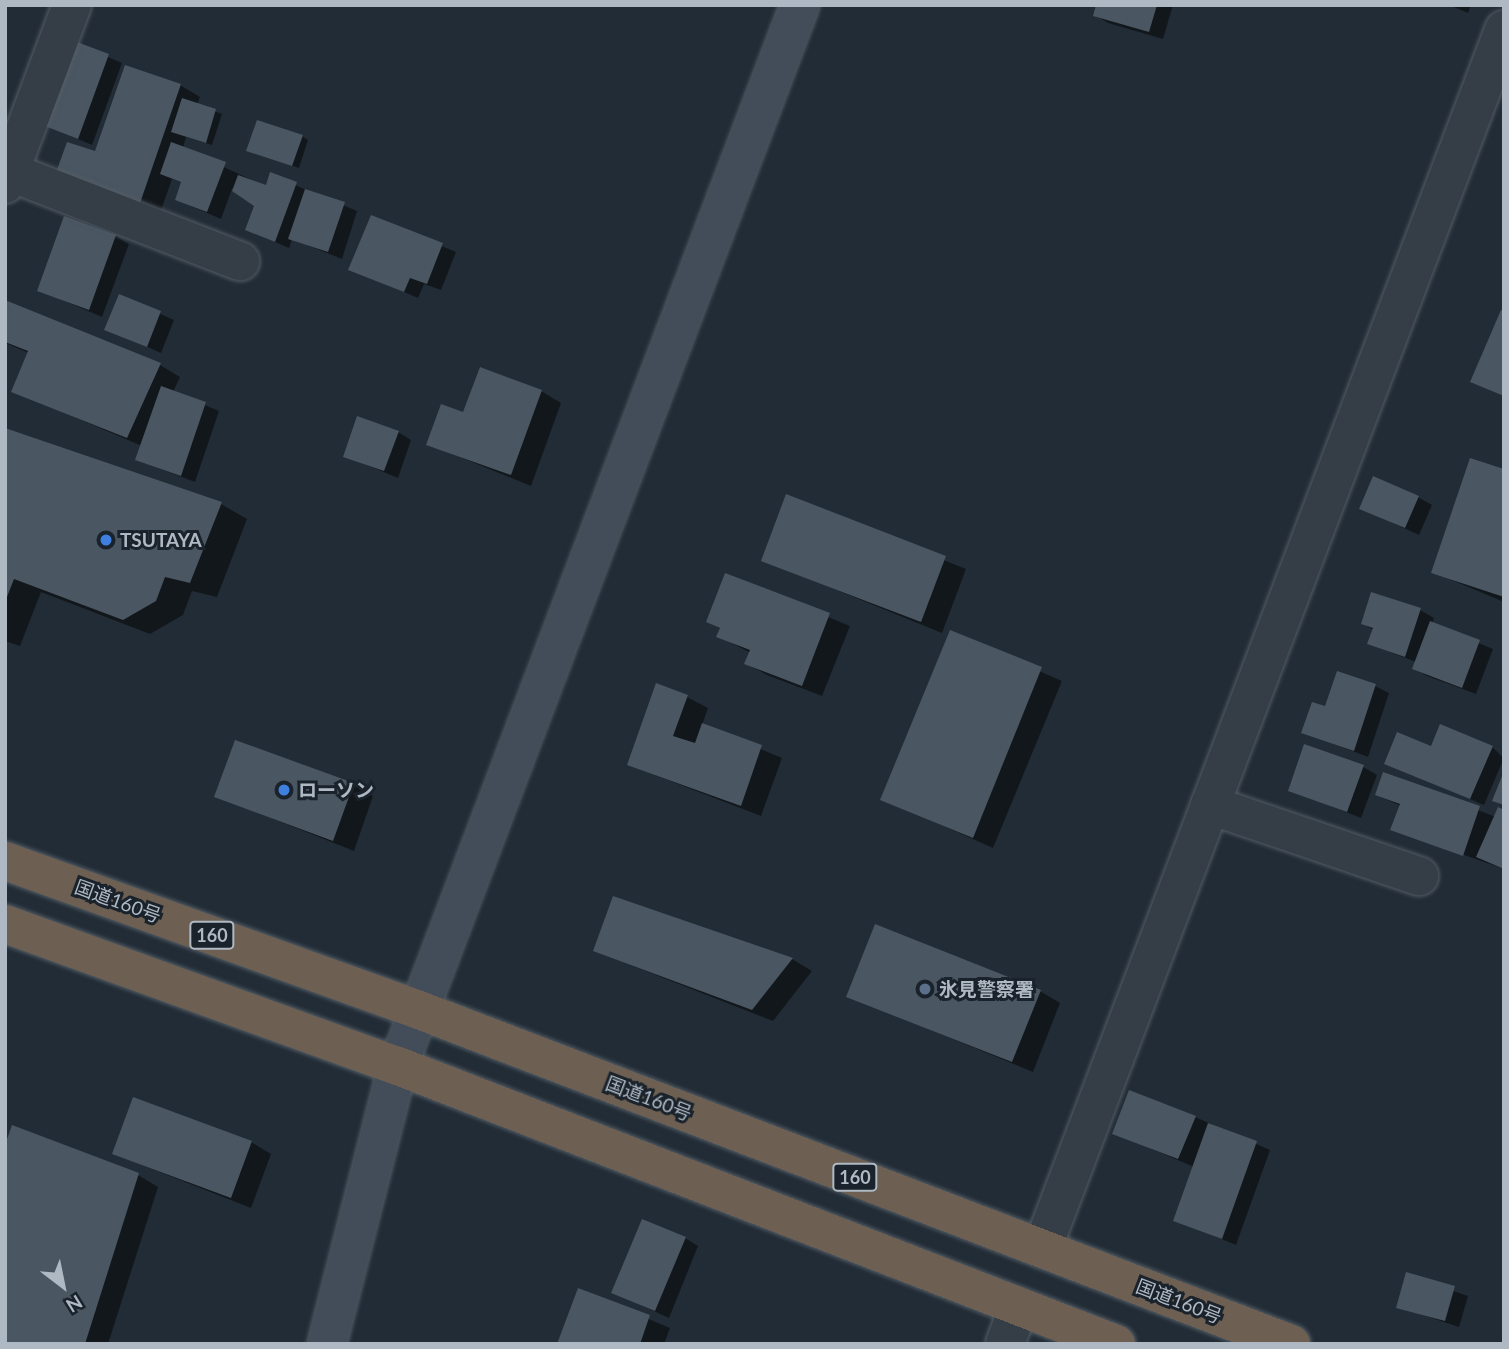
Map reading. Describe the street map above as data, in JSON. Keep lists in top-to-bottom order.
{
  "streets": {
    "highway": ["国道160号", "160"]
  },
  "places": ["TSUTAYA", "ローソン", "氷見警察署"],
  "north": "bottom right"
}
